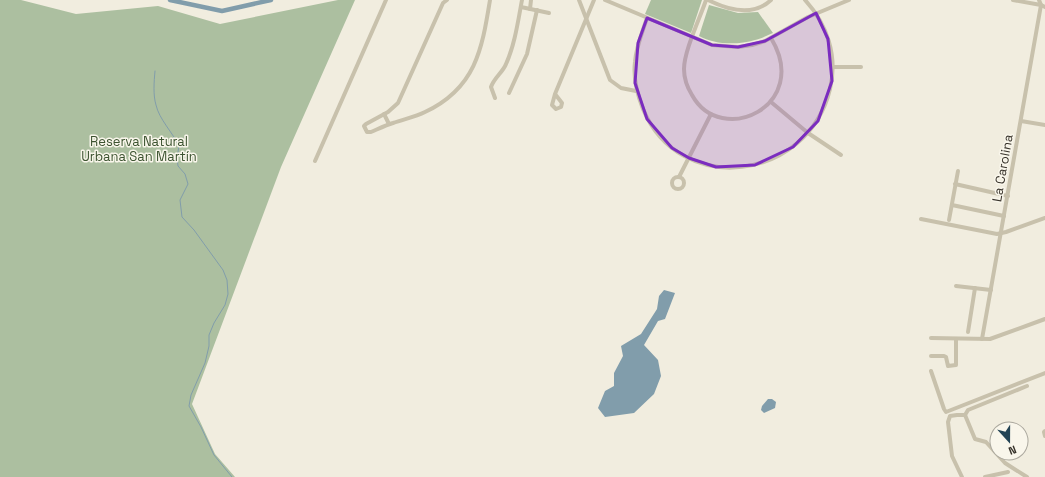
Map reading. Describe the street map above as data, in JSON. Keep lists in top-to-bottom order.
{
  "streets": {
    "street": ["La Carolina"]
  },
  "parks": ["Reserva Natural Urbana San Martín"],
  "north": "bottom"
}
